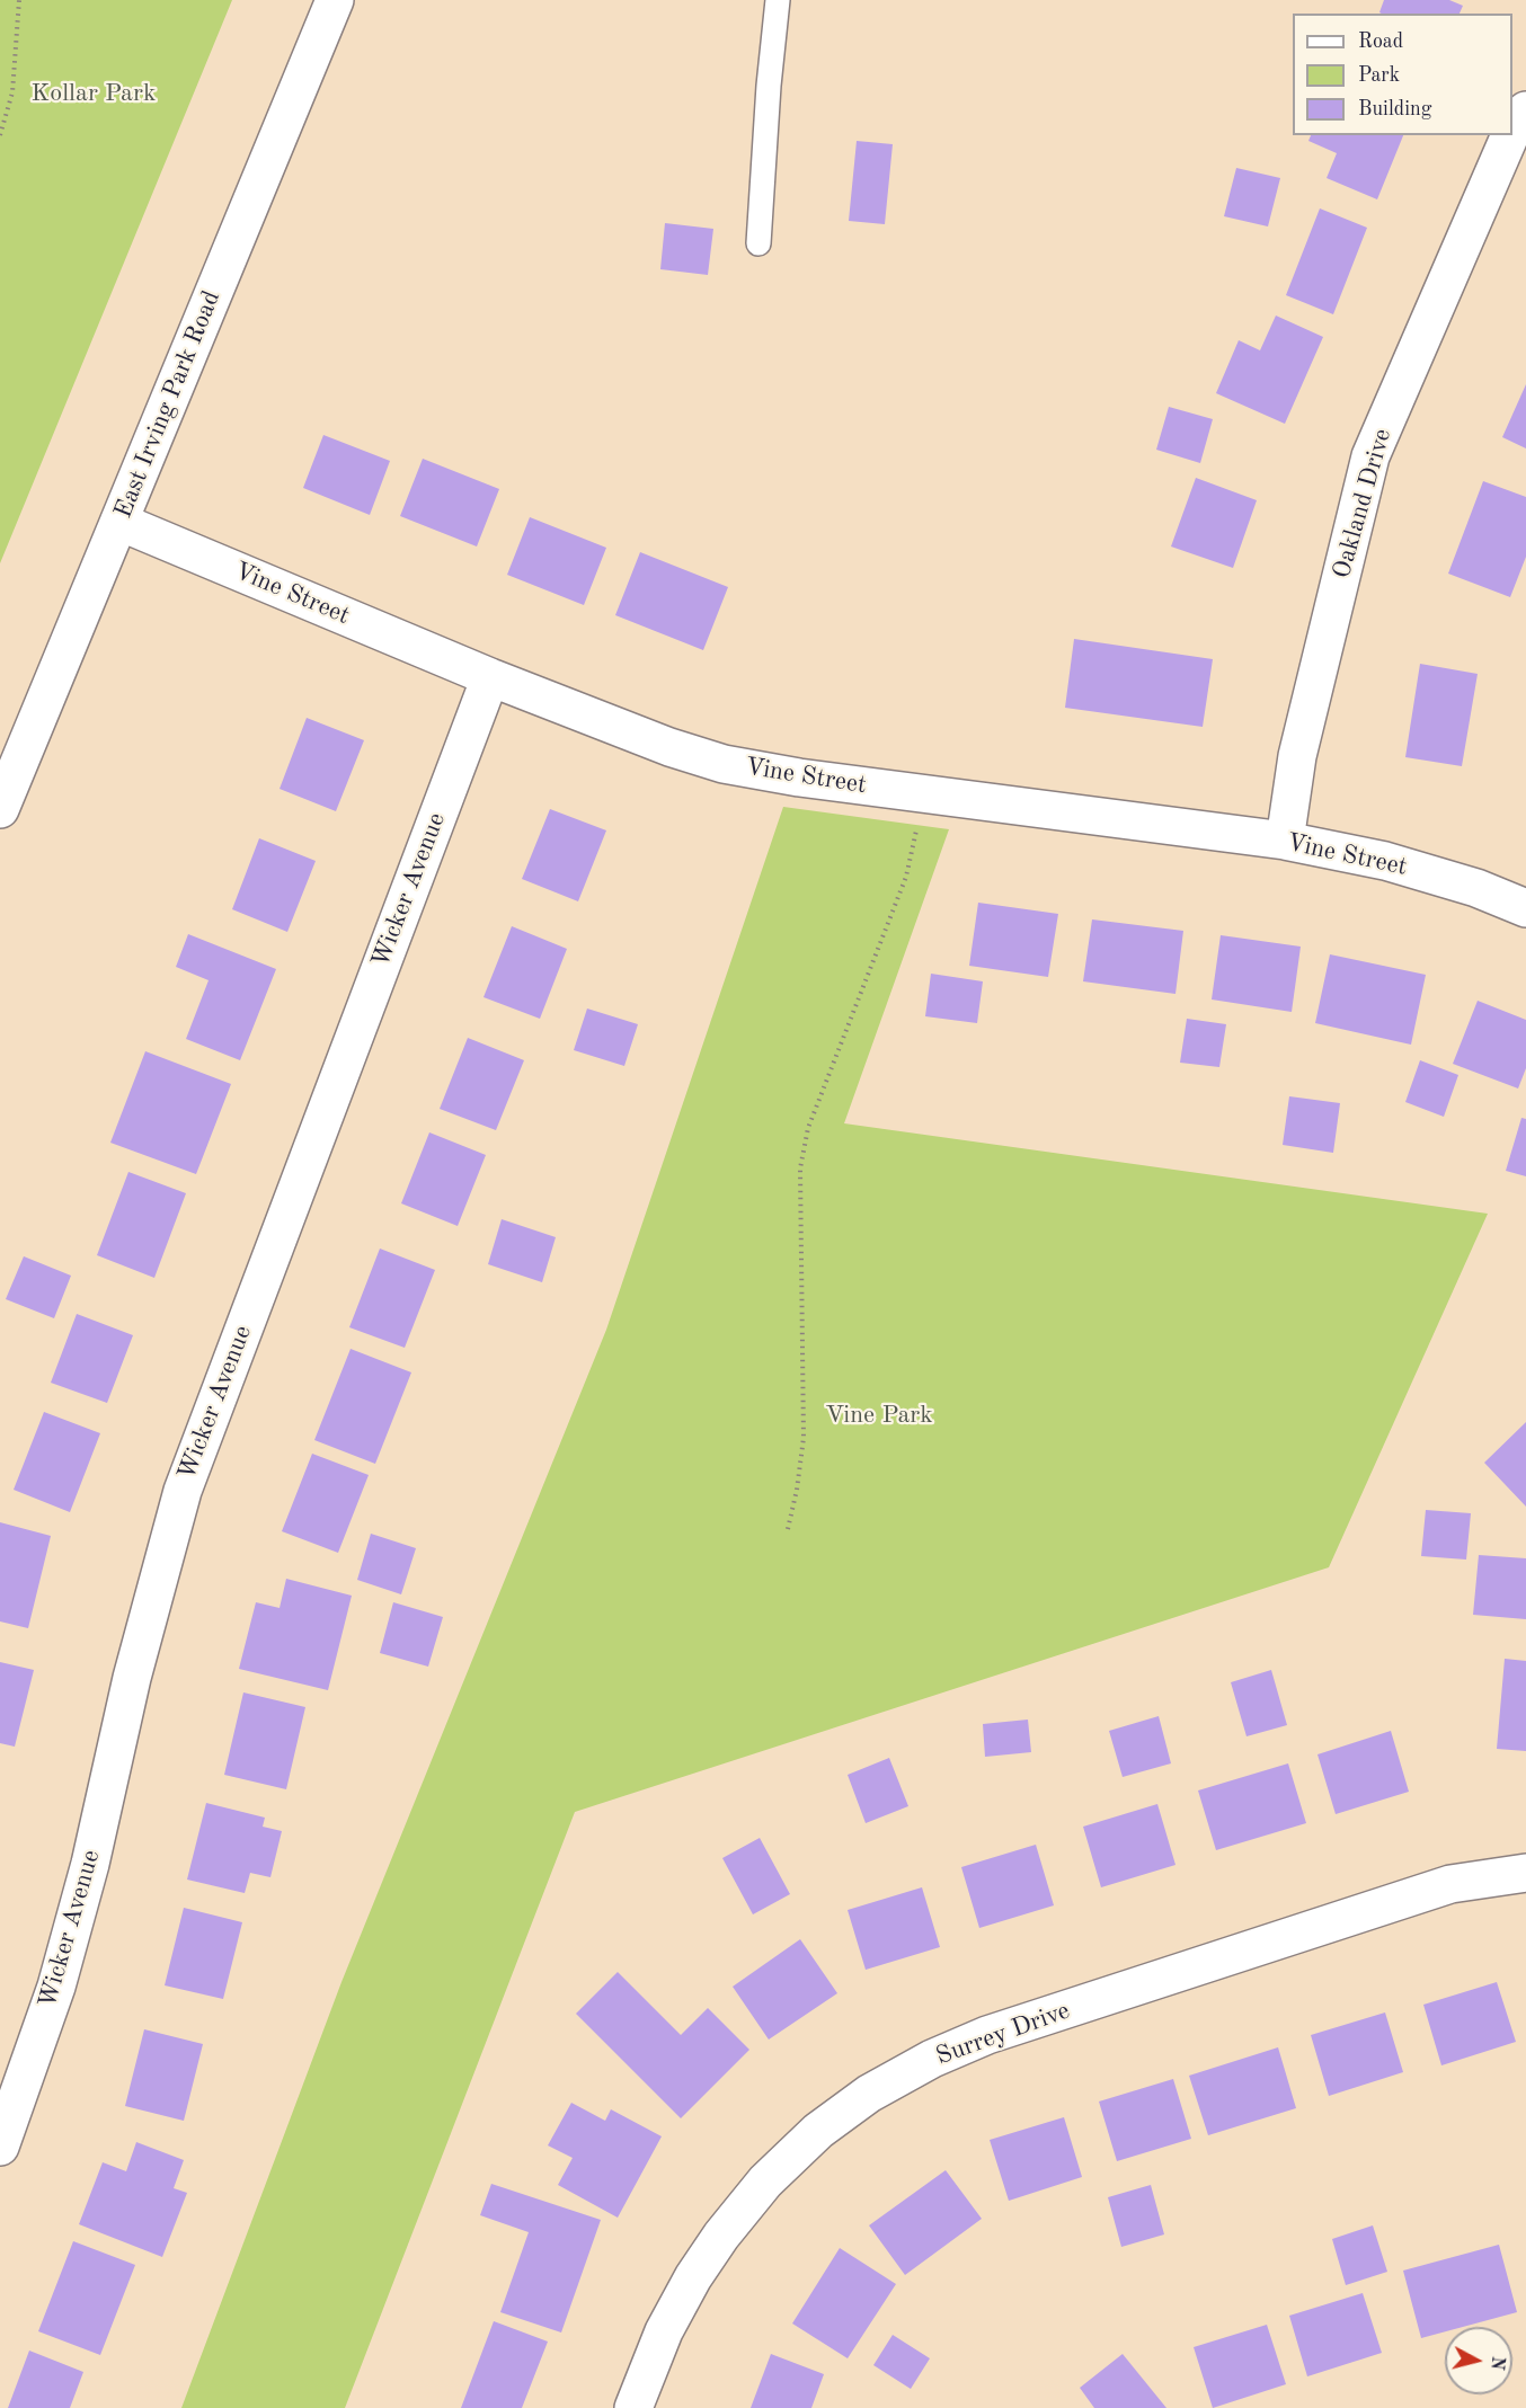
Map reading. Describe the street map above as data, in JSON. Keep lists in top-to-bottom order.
{
  "streets": {
    "street": [
      "East Irving Park Road",
      "Oakland Drive",
      "Vine Street",
      "Wicker Avenue",
      "Surrey Drive"
    ]
  },
  "crossings": [
    ["East Irving Park Road", "Vine Street"],
    ["Oakland Drive", "Vine Street"],
    ["Vine Street", "Wicker Avenue"]
  ],
  "parks": ["Kollar Park", "Vine Park"],
  "legend": ["Road", "Park", "Building"],
  "north": "right"
}
